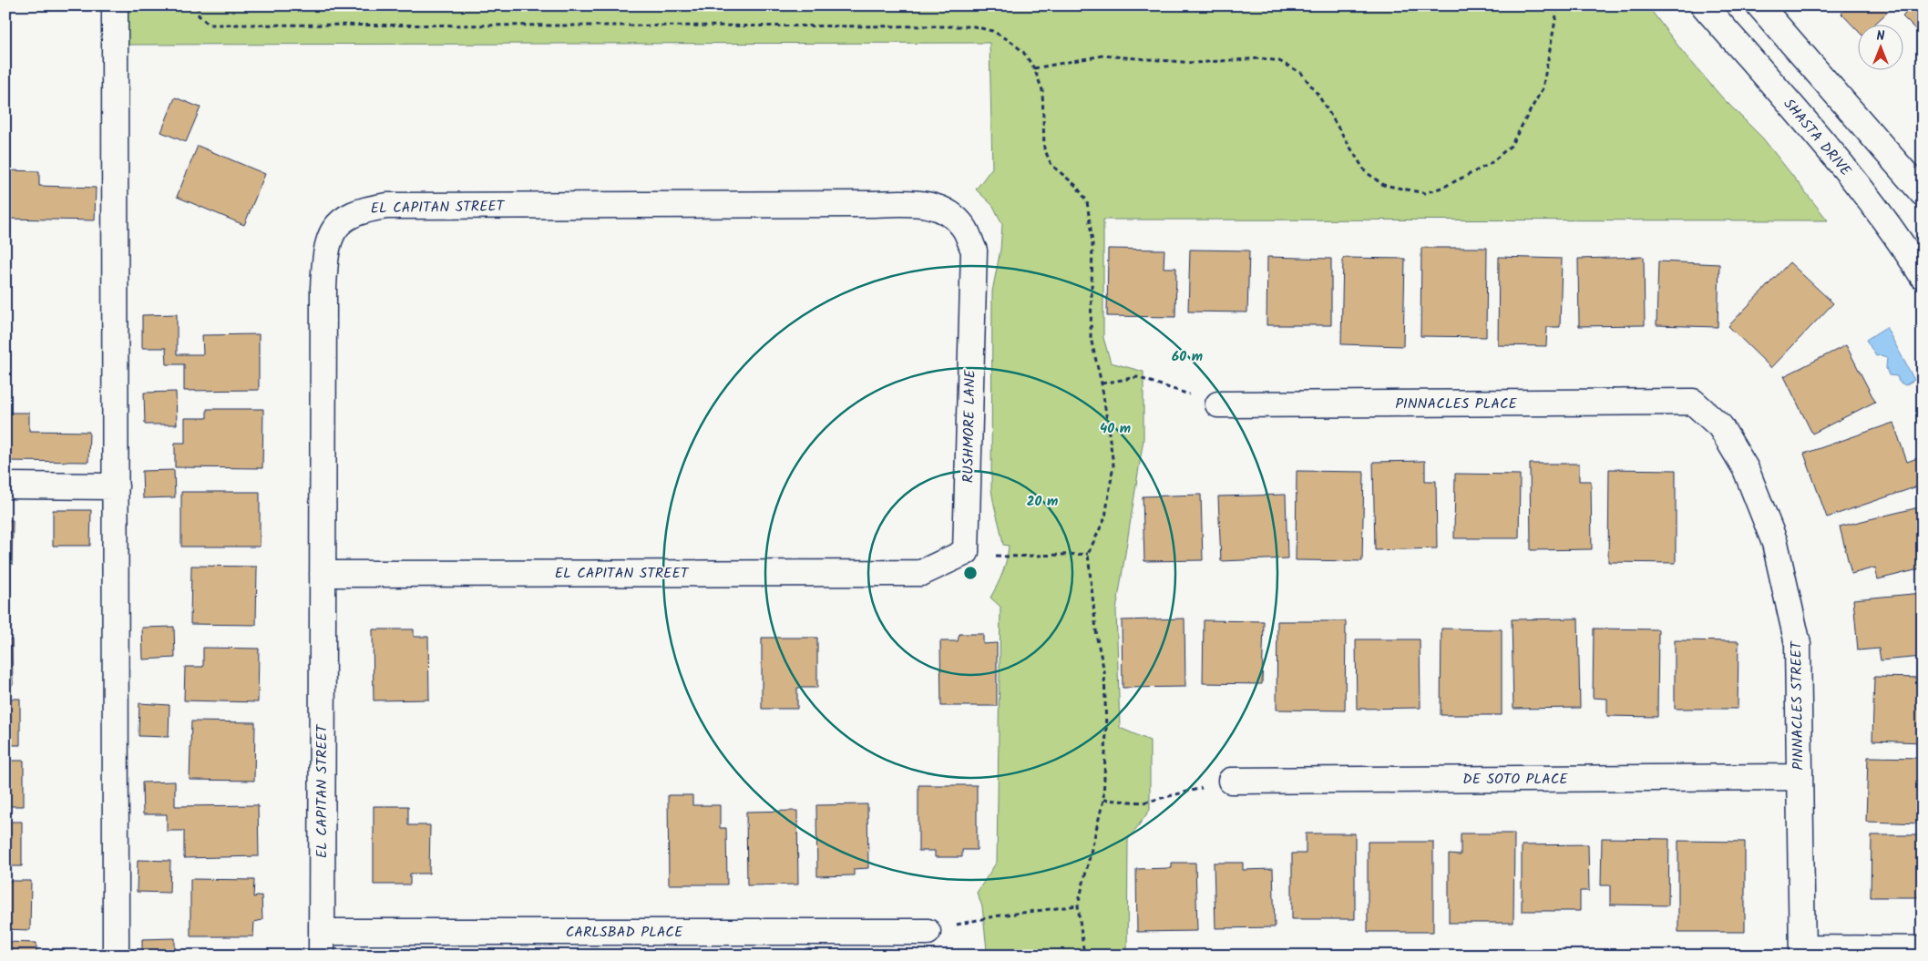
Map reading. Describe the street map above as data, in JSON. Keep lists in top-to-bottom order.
{
  "streets": {
    "street": [
      "SHASTA DRIVE",
      "EL CAPITAN STREET",
      "PINNACLES PLACE",
      "RUSHMORE LANE",
      "PINNACLES STREET",
      "DE SOTO PLACE",
      "CARLSBAD PLACE"
    ]
  },
  "crossings": [
    ["EL CAPITAN STREET", "RUSHMORE LANE"],
    ["EL CAPITAN STREET", "CARLSBAD PLACE"],
    ["PINNACLES PLACE", "PINNACLES STREET"],
    ["PINNACLES STREET", "DE SOTO PLACE"]
  ],
  "north": "top",
  "rings": ["60 m", "40 m", "20 m"]
}
